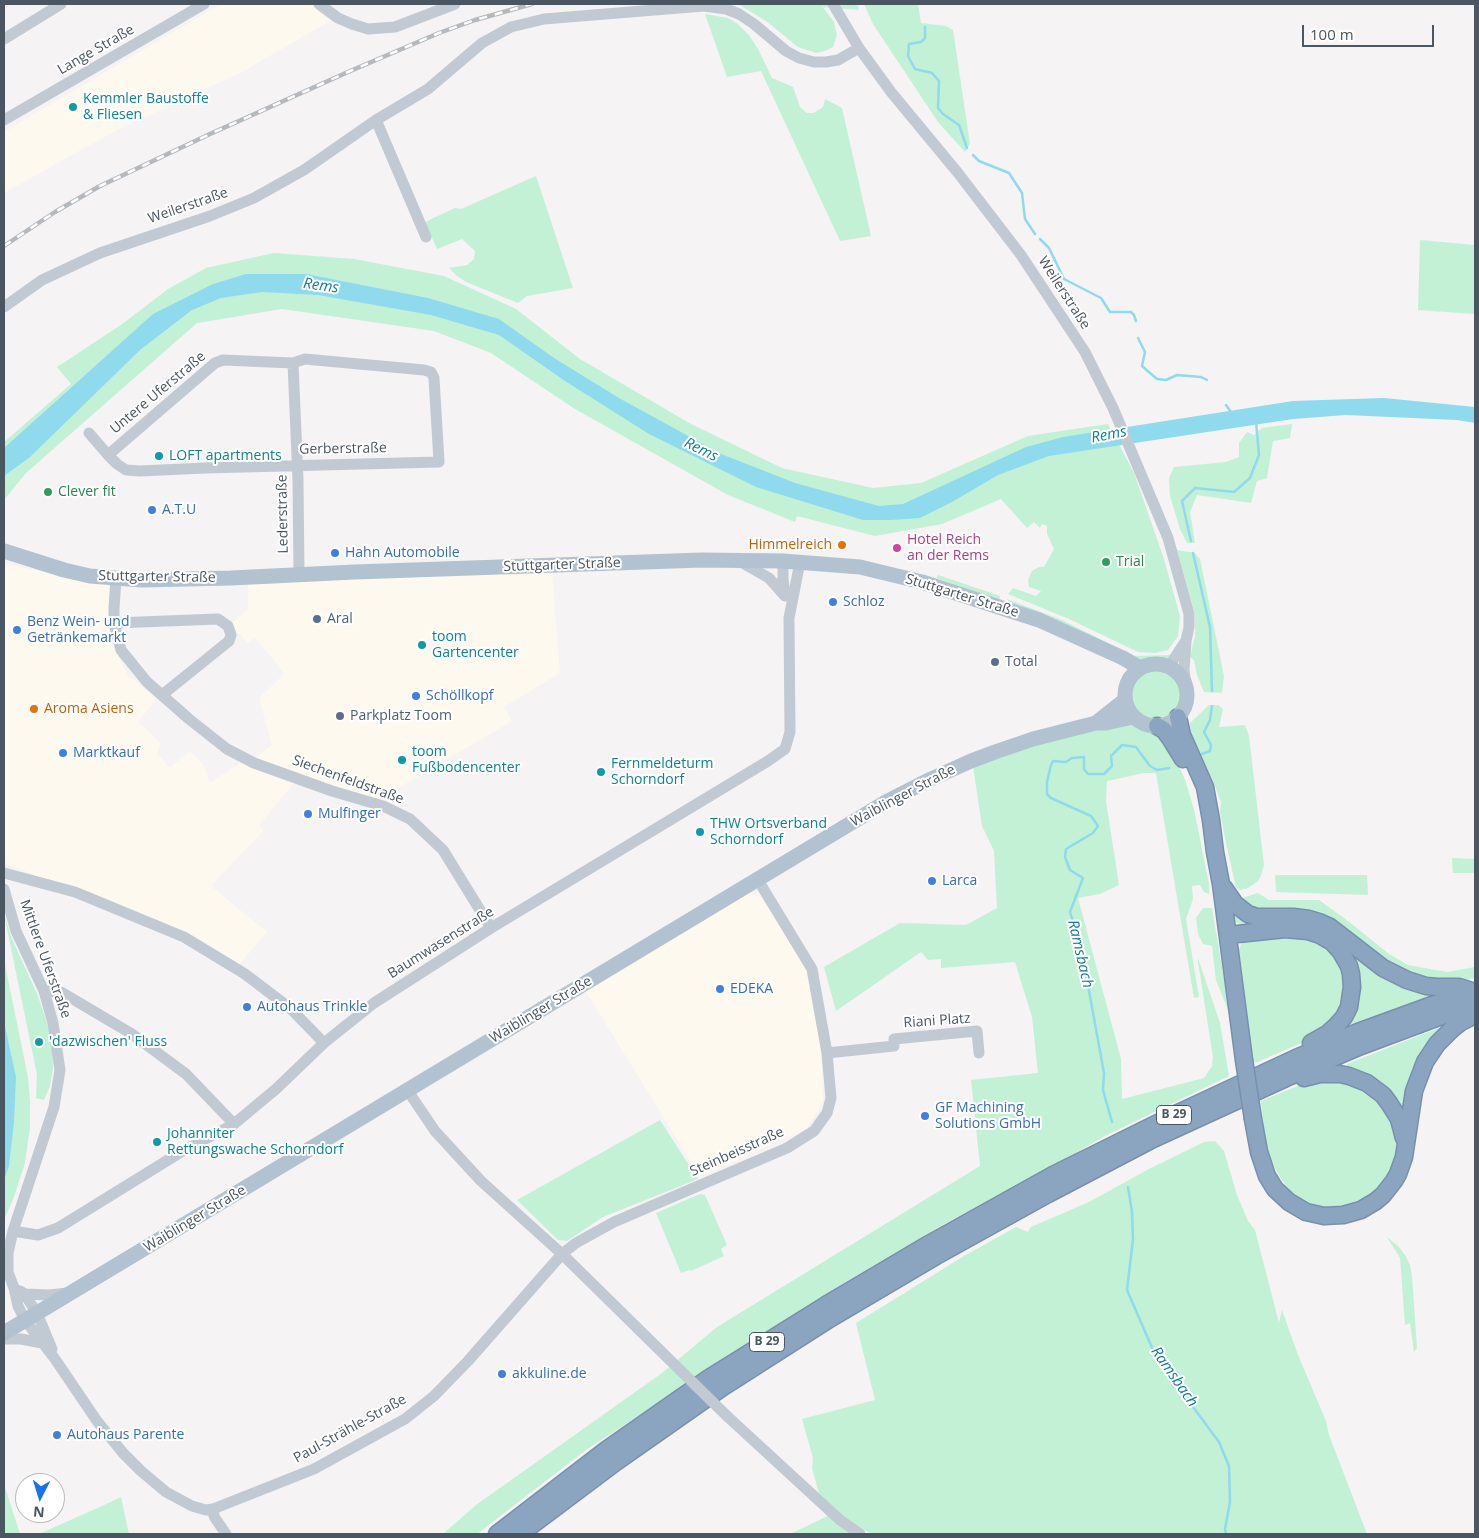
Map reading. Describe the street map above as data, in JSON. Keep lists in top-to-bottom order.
{
  "streets": {
    "highway": ["B 29"],
    "main road": ["Stuttgarter Straße", "Waiblinger Straße"],
    "street": [
      "Lange Straße",
      "Weilerstraße",
      "Untere Uferstraße",
      "Gerberstraße",
      "Lederstraße",
      "Siechenfeldstraße",
      "Baumwasenstraße",
      "Mittlere Uferstraße",
      "Riani Platz",
      "Steinbeisstraße",
      "Paul-Strähle-Straße"
    ]
  },
  "crossings": [
    ["Weilerstraße", "Stuttgarter Straße"],
    ["Weilerstraße", "Waiblinger Straße"],
    ["Untere Uferstraße", "Gerberstraße"],
    ["Untere Uferstraße", "Lederstraße"],
    ["Gerberstraße", "Lederstraße"],
    ["Lederstraße", "Stuttgarter Straße"],
    ["Stuttgarter Straße", "Siechenfeldstraße"],
    ["Stuttgarter Straße", "Waiblinger Straße"],
    ["Stuttgarter Straße", "Baumwasenstraße"],
    ["Siechenfeldstraße", "Baumwasenstraße"],
    ["Waiblinger Straße", "Mittlere Uferstraße"],
    ["Waiblinger Straße", "Steinbeisstraße"],
    ["Baumwasenstraße", "Mittlere Uferstraße"],
    ["Riani Platz", "Steinbeisstraße"],
    ["Steinbeisstraße", "Paul-Strähle-Straße"]
  ],
  "water": ["Rems", "Ramsbach"],
  "places": [
    "Kemmler Baustoffe & Fliesen",
    "LOFT apartments",
    "Clever fit",
    "A.T.U",
    "Himmelreich",
    "Hotel Reich an der Rems",
    "Hahn Automobile",
    "Trial",
    "Schloz",
    "Aral",
    "Benz Wein- und Getränkemarkt",
    "toom Gartencenter",
    "Total",
    "Schöllkopf",
    "Aroma Asiens",
    "Parkplatz Toom",
    "Marktkauf",
    "toom Fußbodencenter",
    "Fernmeldeturm Schorndorf",
    "Mulfinger",
    "THW Ortsverband Schorndorf",
    "Larca",
    "EDEKA",
    "Autohaus Trinkle",
    "'dazwischen' Fluss",
    "GF Machining Solutions GmbH",
    "Johanniter Rettungswache Schorndorf",
    "akkuline.de",
    "Autohaus Parente"
  ],
  "scale_bar": "100 m",
  "north": "bottom"
}
